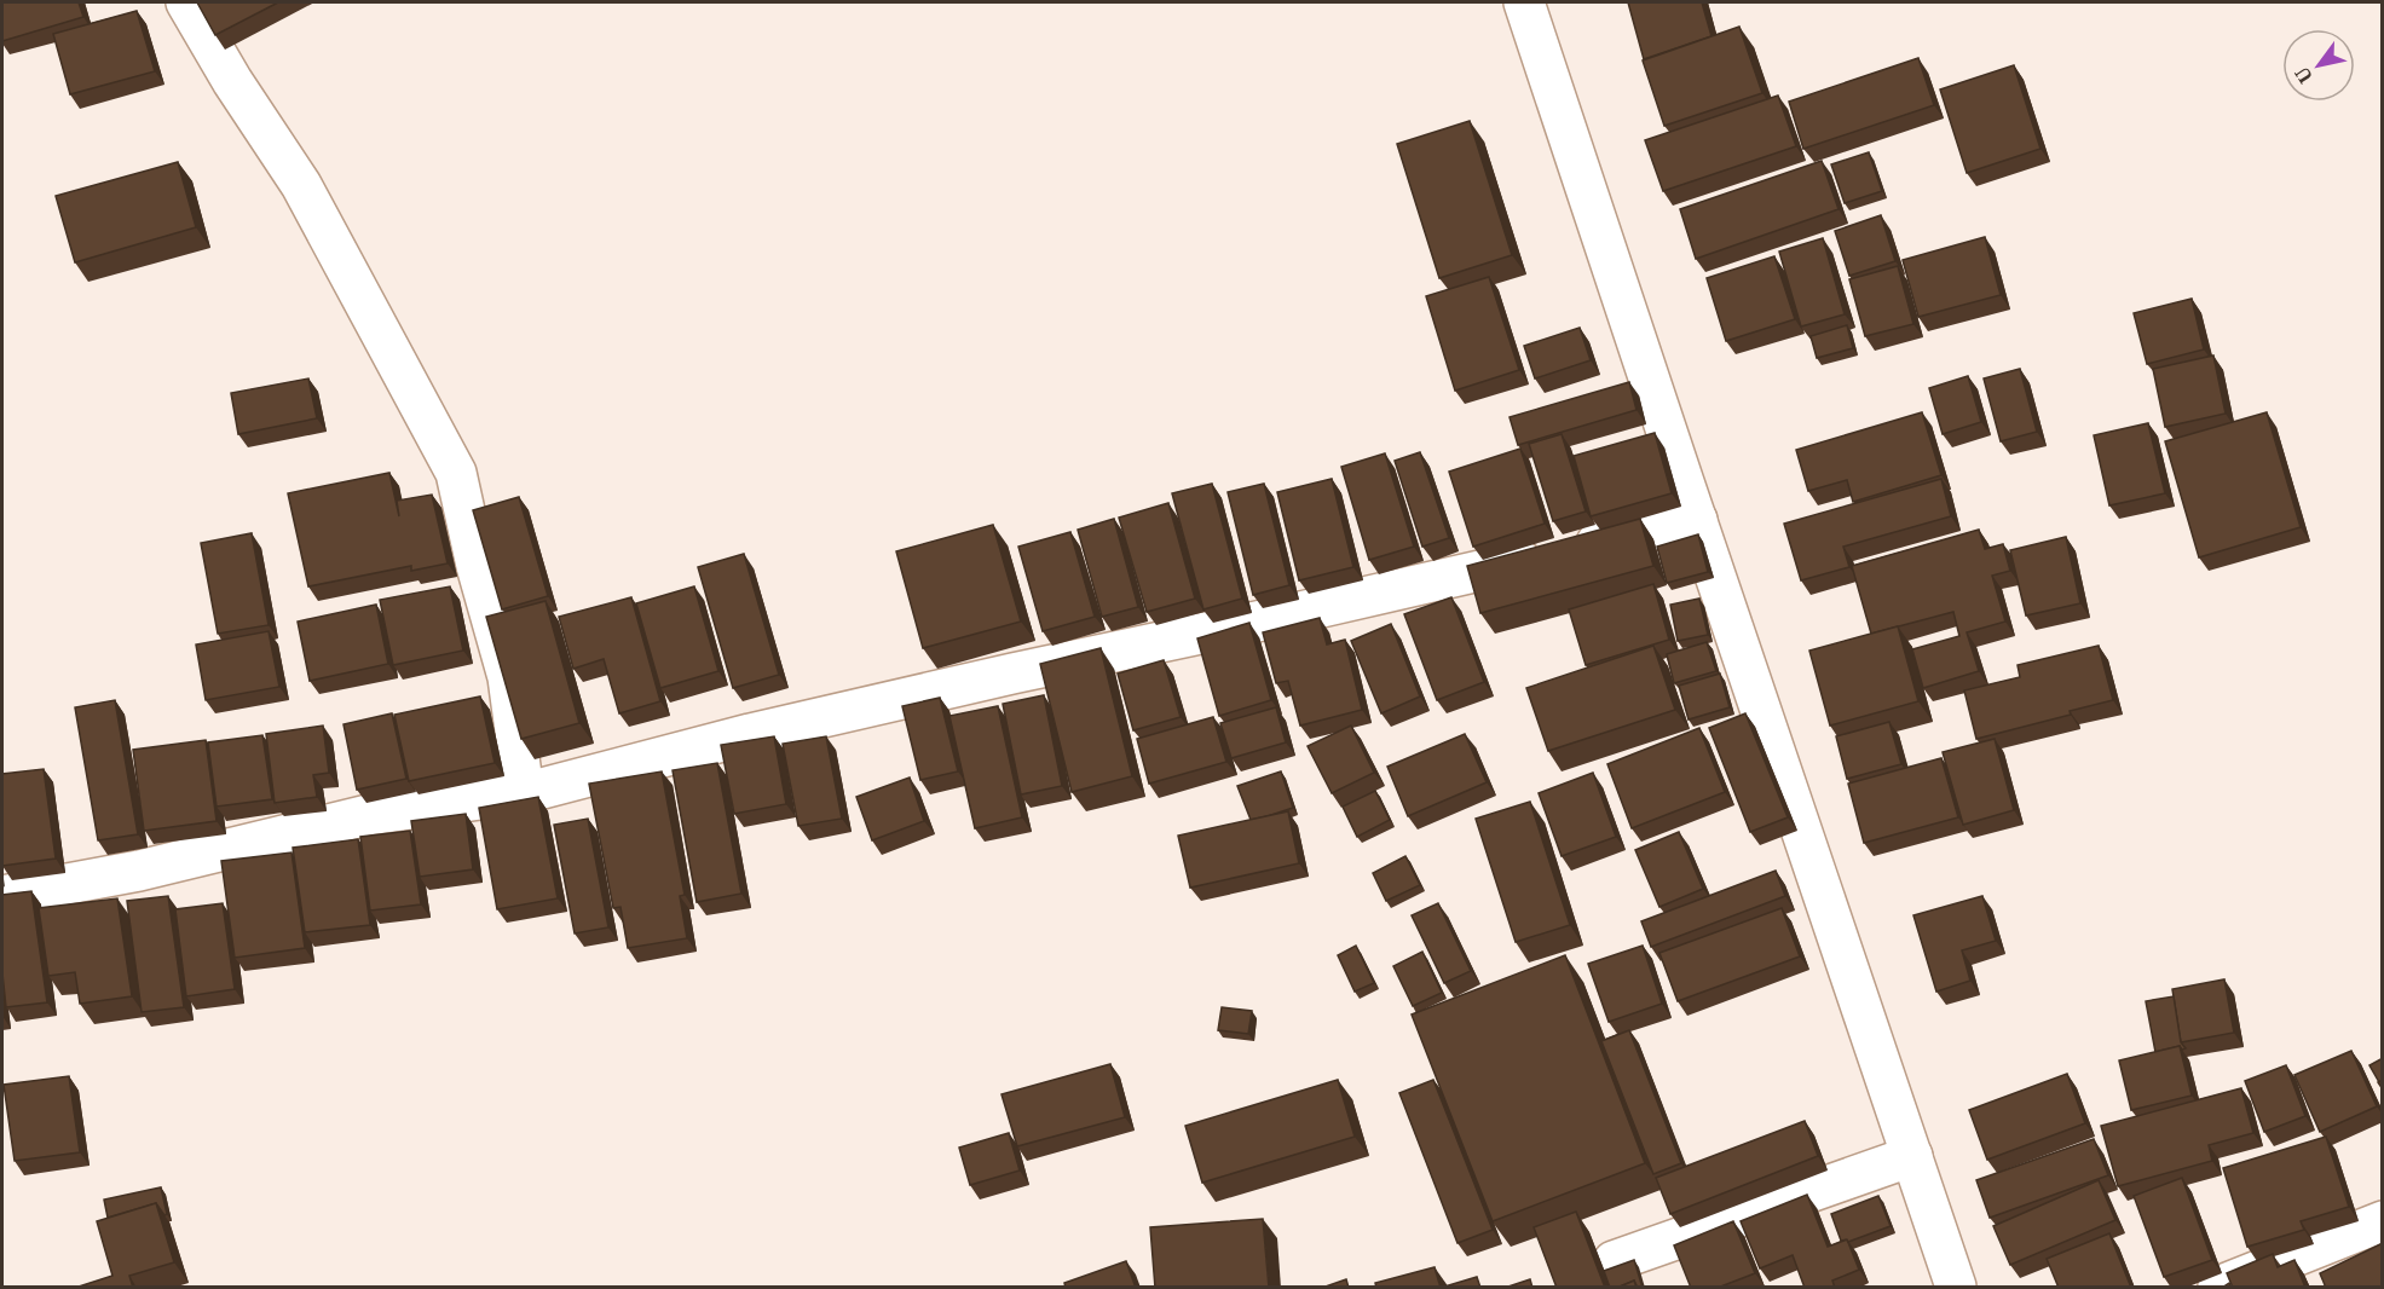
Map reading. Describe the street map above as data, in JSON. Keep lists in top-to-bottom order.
{
  "north": "bottom left"
}
